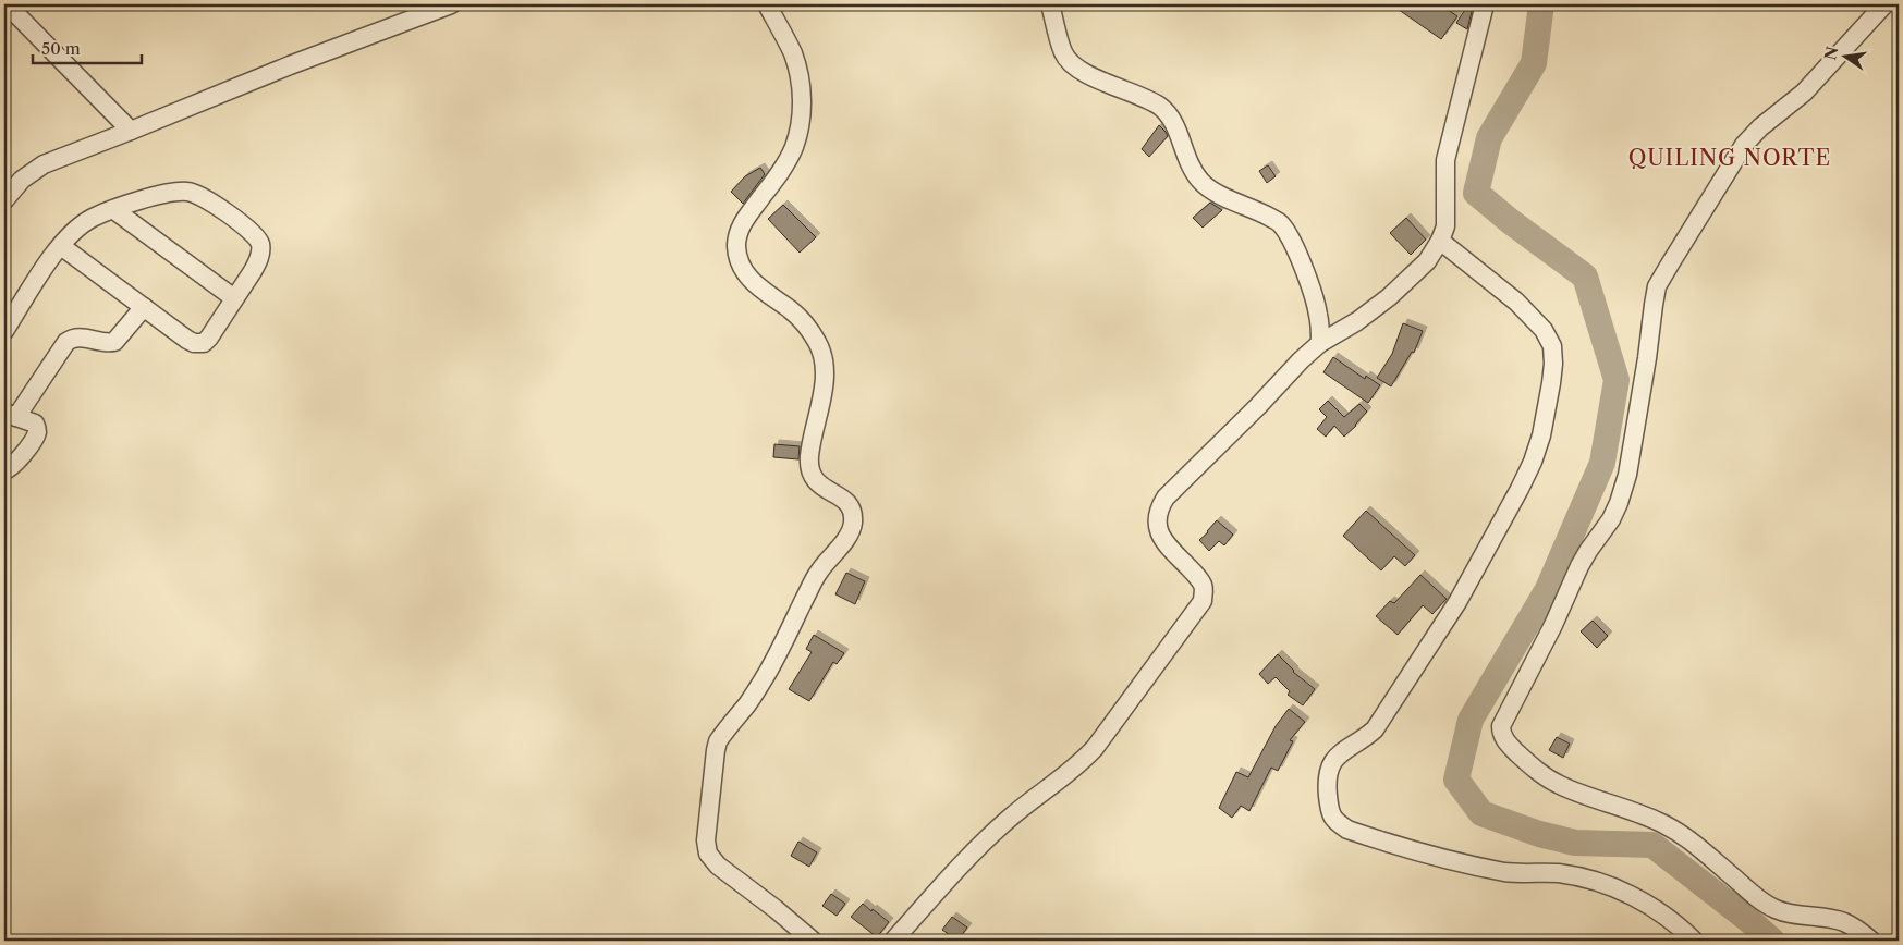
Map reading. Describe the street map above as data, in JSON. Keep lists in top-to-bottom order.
{
  "districts": ["QUILING NORTE"],
  "scale_bar": "50 m",
  "north": "left"
}
